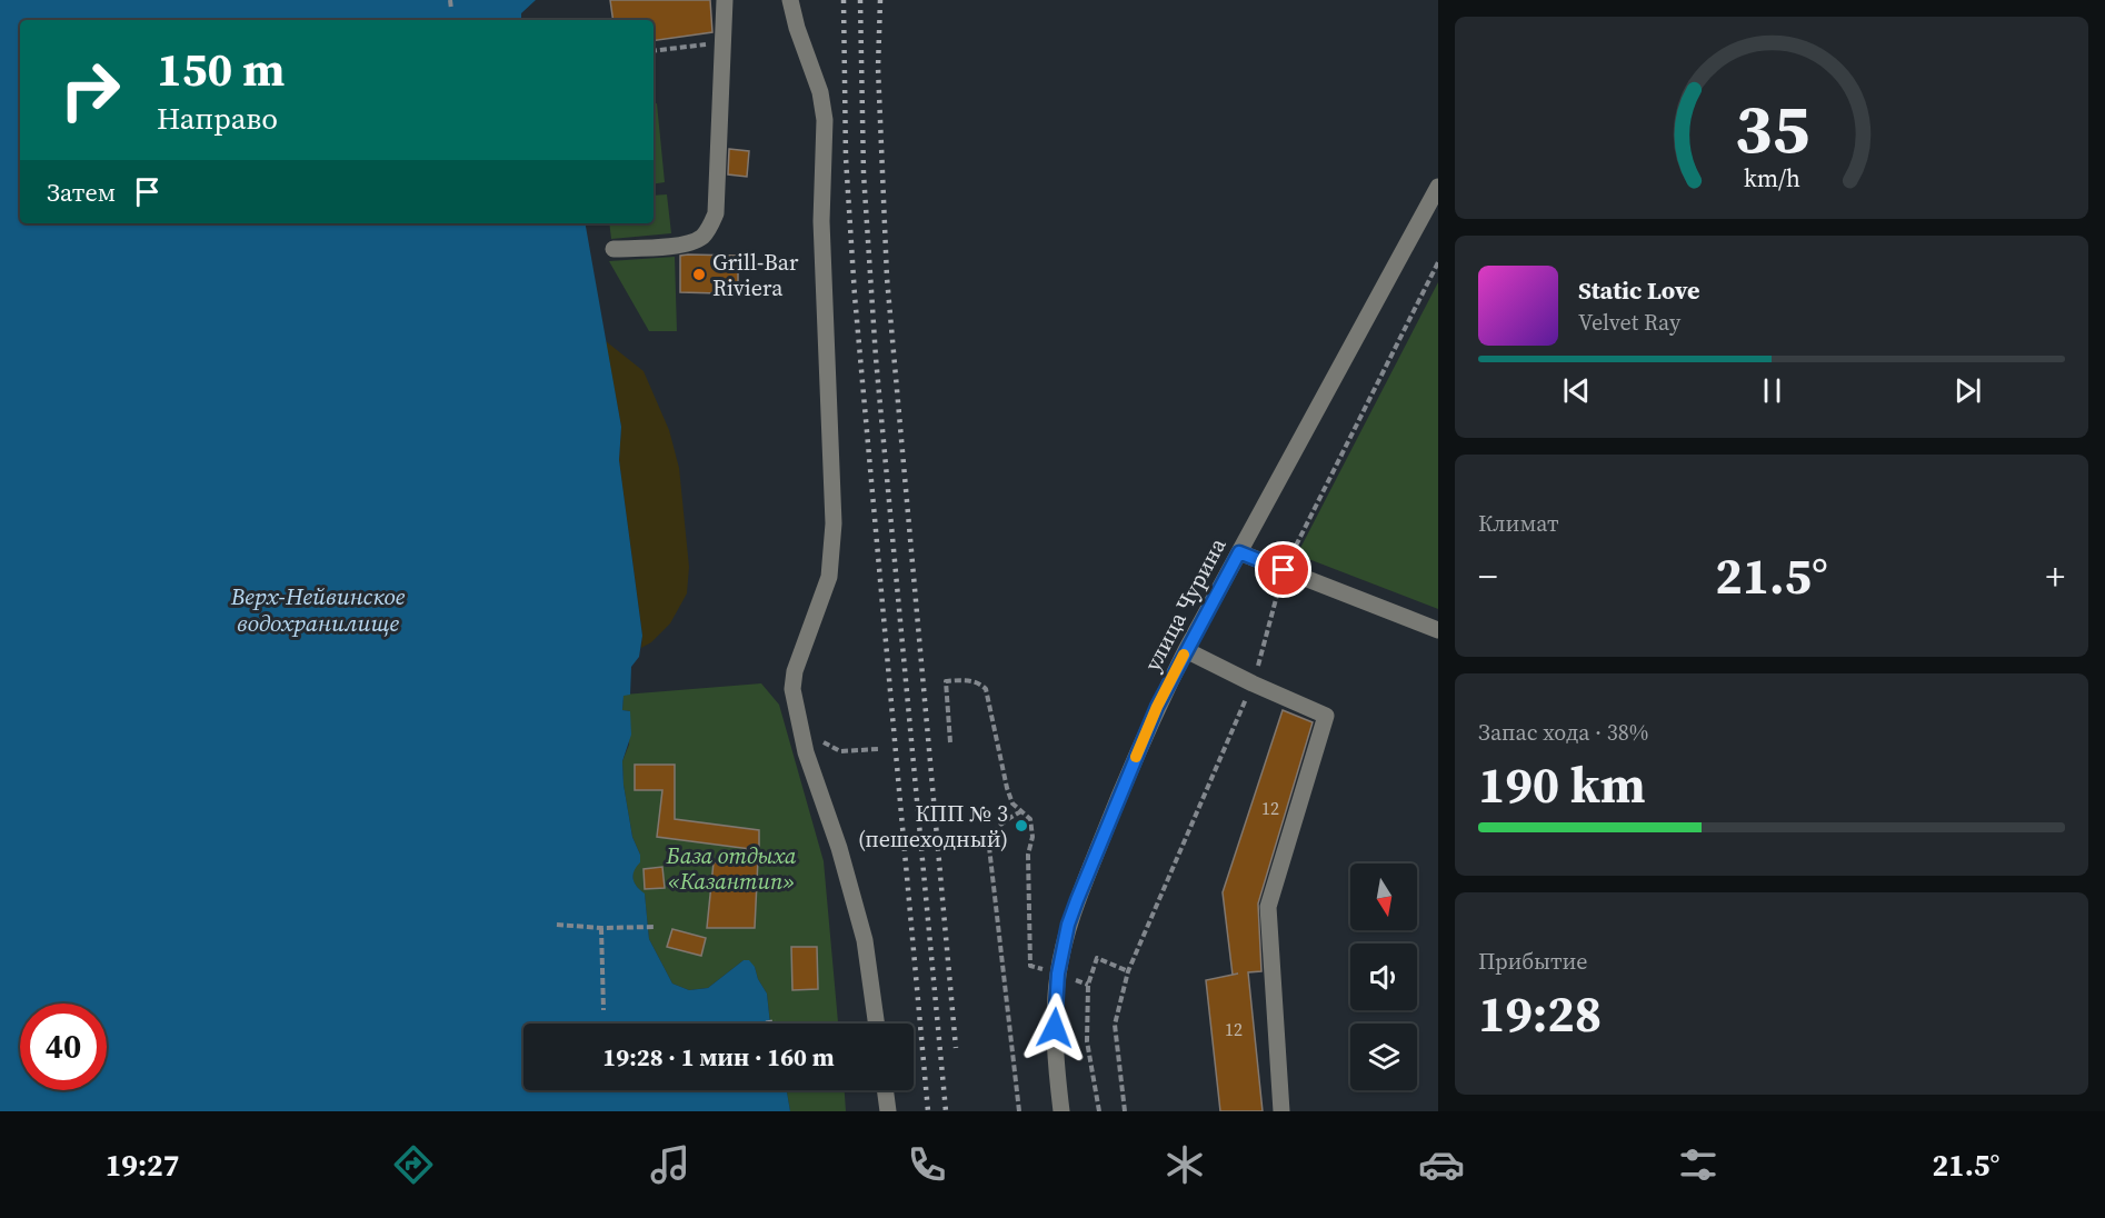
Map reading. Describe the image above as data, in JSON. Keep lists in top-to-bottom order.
{
  "streets": {
    "street": ["улица Чурина"]
  },
  "water": ["Верх-Нейвинское водохранилище"],
  "parks": ["База отдыха «Казантип»"],
  "places": ["Grill-Bar Riviera", "КПП № 3 (пешеходный)"],
  "house_numbers": ["12", "12"],
  "north": "bottom",
  "page": {
    "turn": ["150 m", "Направо"],
    "then": "Затем",
    "song": ["Static Love", "Velvet Ray"],
    "tile": [
      "Климат",
      ["Запас хода · 38%", "190 km"],
      ["Прибытие", "19:28"]
    ],
    "heat": ["−", "21.5°", "+"],
    "limit": "40",
    "trip": "19:28 · 1 мин · 160 m",
    "tabs": ["19:27", "21.5°"],
    "gauge": ["35", "km/h"]
  }
}
